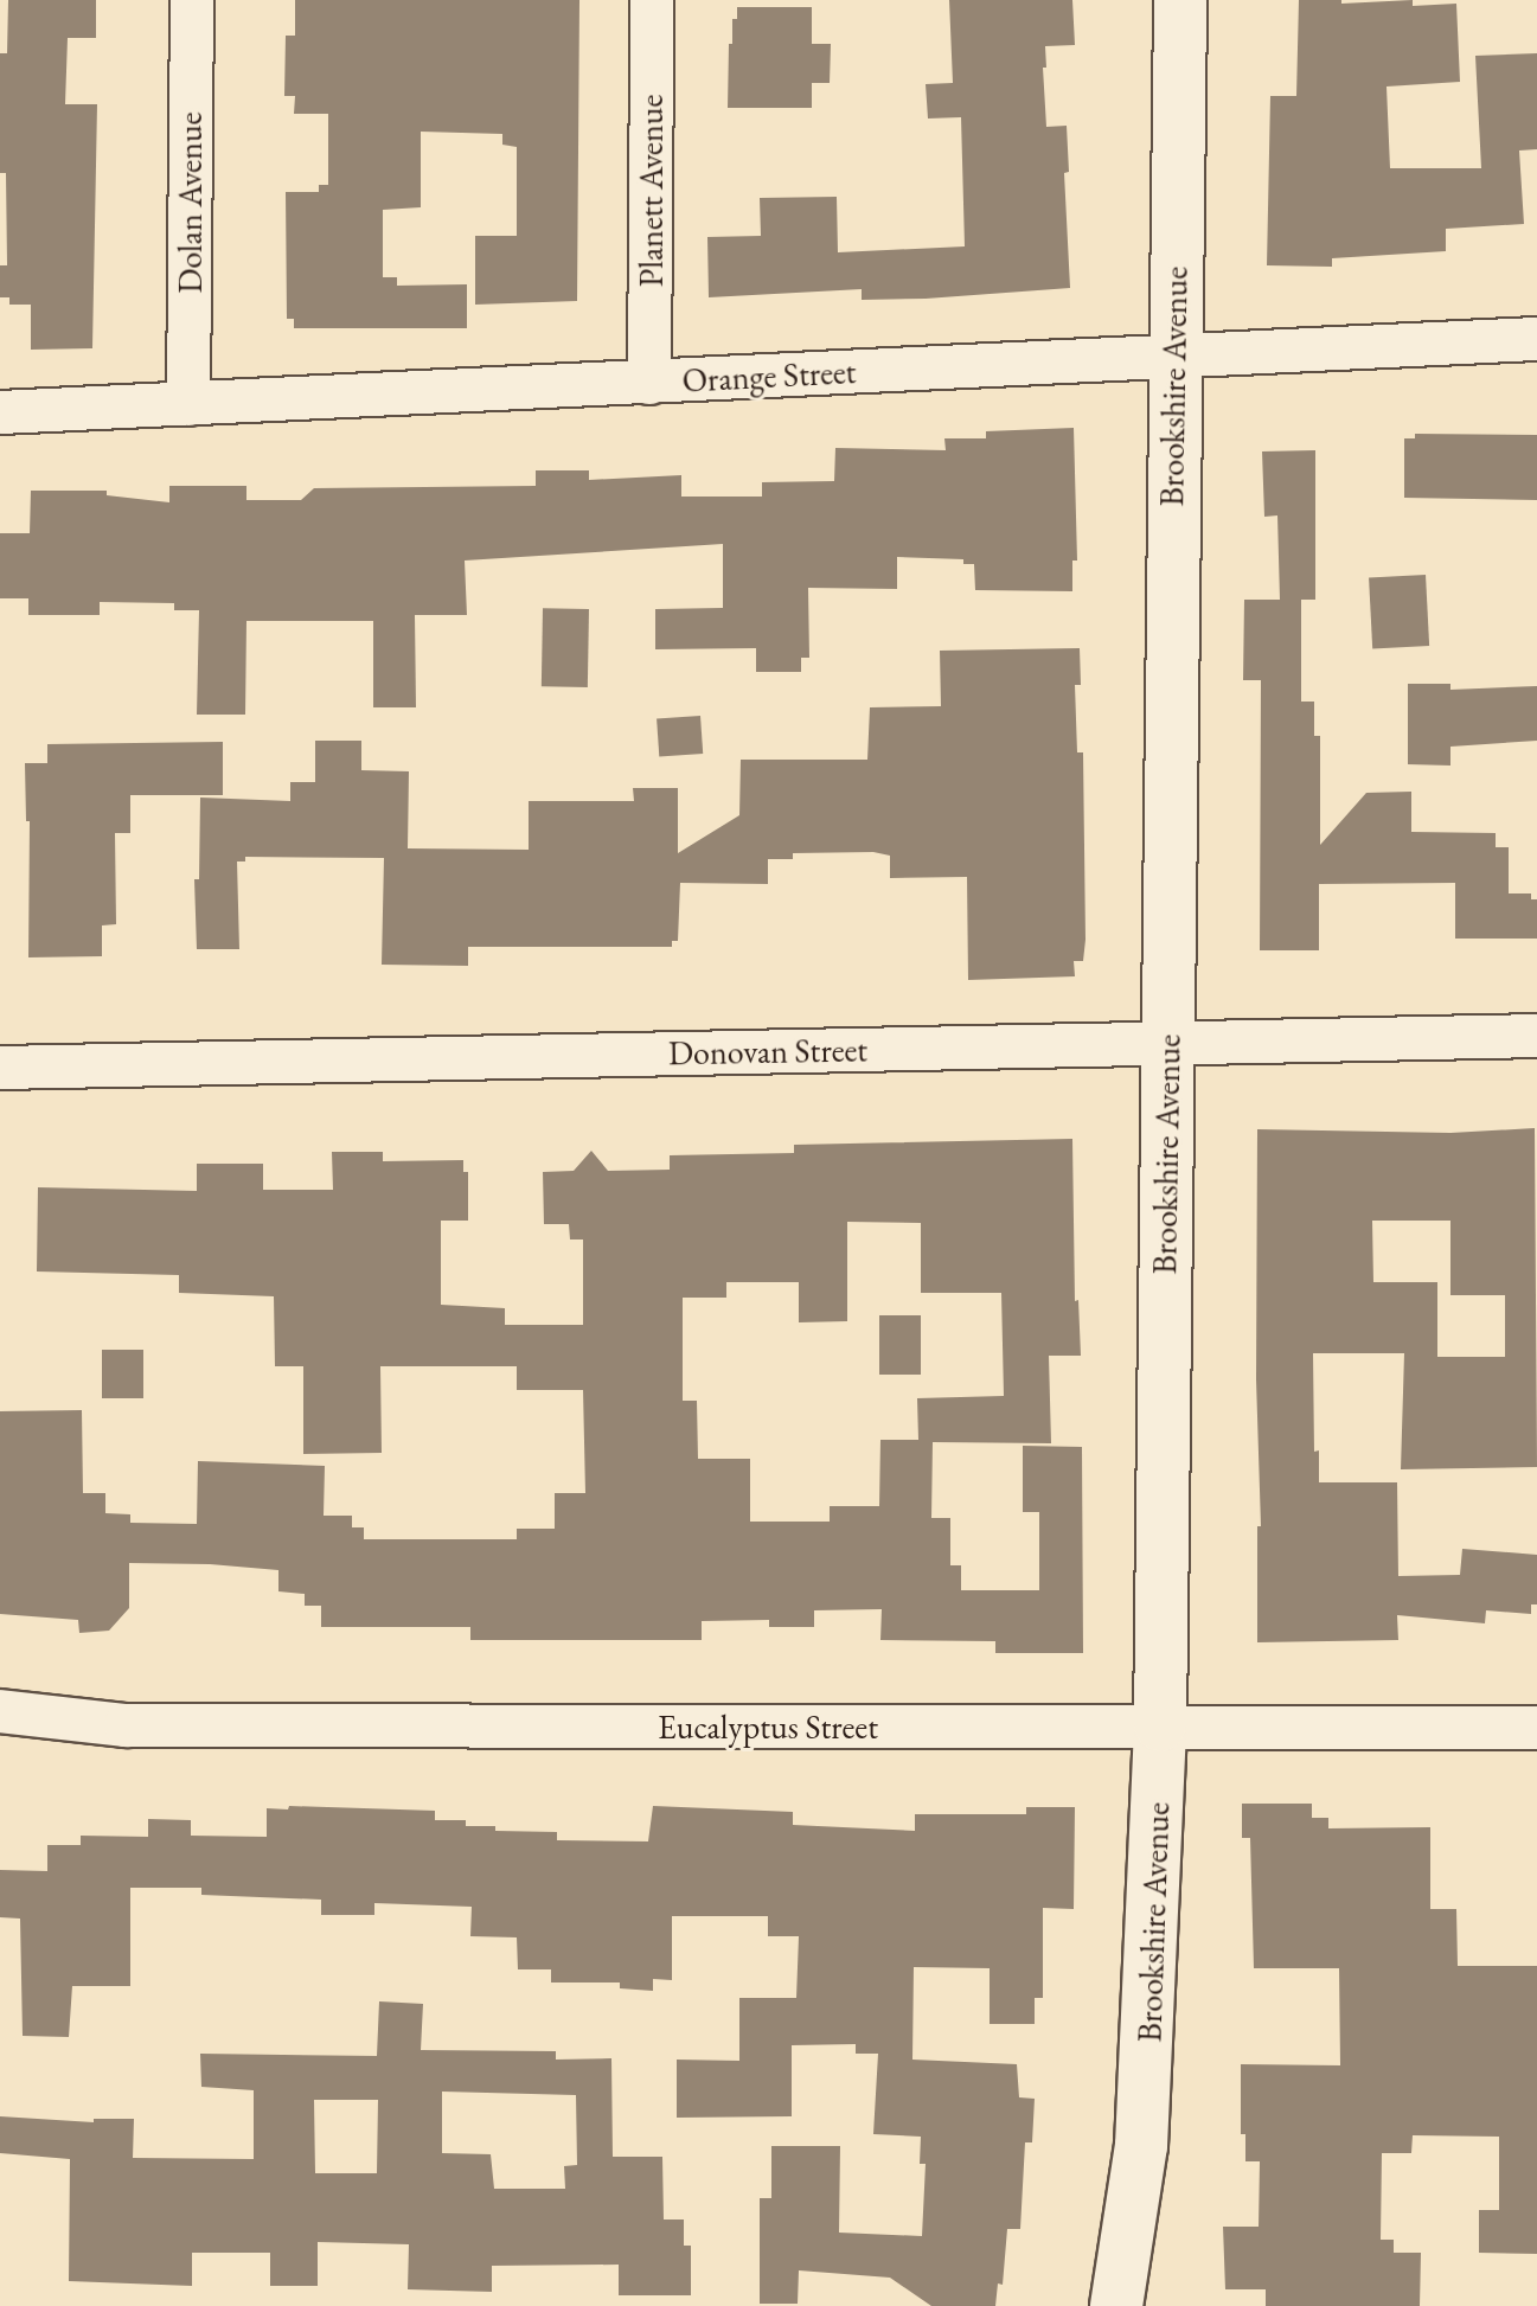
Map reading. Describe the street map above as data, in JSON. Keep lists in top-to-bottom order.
{
  "streets": {
    "street": [
      "Planett Avenue",
      "Dolan Avenue",
      "Orange Street",
      "Brookshire Avenue",
      "Donovan Street",
      "Eucalyptus Street"
    ]
  },
  "crossings": [
    ["Planett Avenue", "Orange Street"],
    ["Dolan Avenue", "Orange Street"],
    ["Orange Street", "Brookshire Avenue"],
    ["Brookshire Avenue", "Donovan Street"],
    ["Brookshire Avenue", "Eucalyptus Street"]
  ]
}
